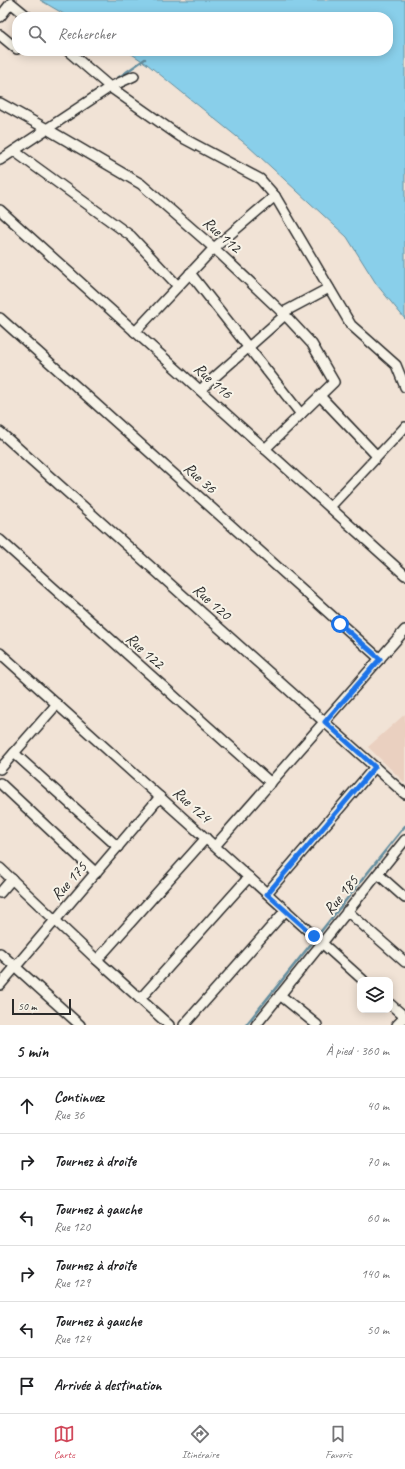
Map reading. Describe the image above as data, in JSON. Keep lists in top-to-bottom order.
{
  "streets": {
    "street": [
      "Rue 112",
      "Rue 116",
      "Rue 36",
      "Rue 120",
      "Rue 122",
      "Rue 124",
      "Rue 175",
      "Rue 185"
    ]
  },
  "crossings": [
    ["Rue 112", "Rue 116"],
    ["Rue 124", "Rue 175"],
    ["Rue 124", "Rue 185"]
  ],
  "scale_bar": "50 m",
  "page": {
    "search": "Rechercher",
    "scale": "50 m",
    "heading": ["5 min", "À pied · 360 m"],
    "list": [
      ["Continuez", "Rue 36", "40 m"],
      ["Tournez à droite", "70 m"],
      ["Tournez à gauche", "Rue 120", "60 m"],
      ["Tournez à droite", "Rue 129", "140 m"],
      ["Tournez à gauche", "Rue 124", "50 m"],
      "Arrivée à destination"
    ],
    "nav": ["Carte", "Itinéraire", "Favoris"]
  }
}
